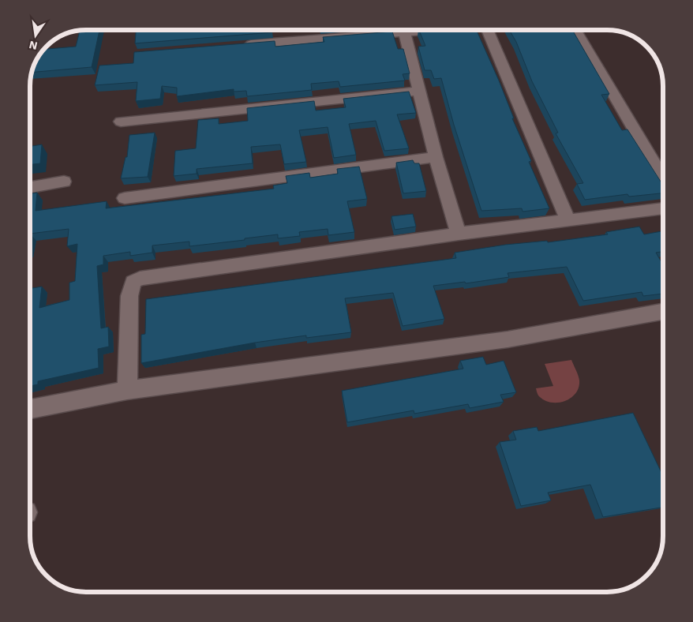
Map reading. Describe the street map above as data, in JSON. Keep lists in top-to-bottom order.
{
  "north": "bottom"
}
